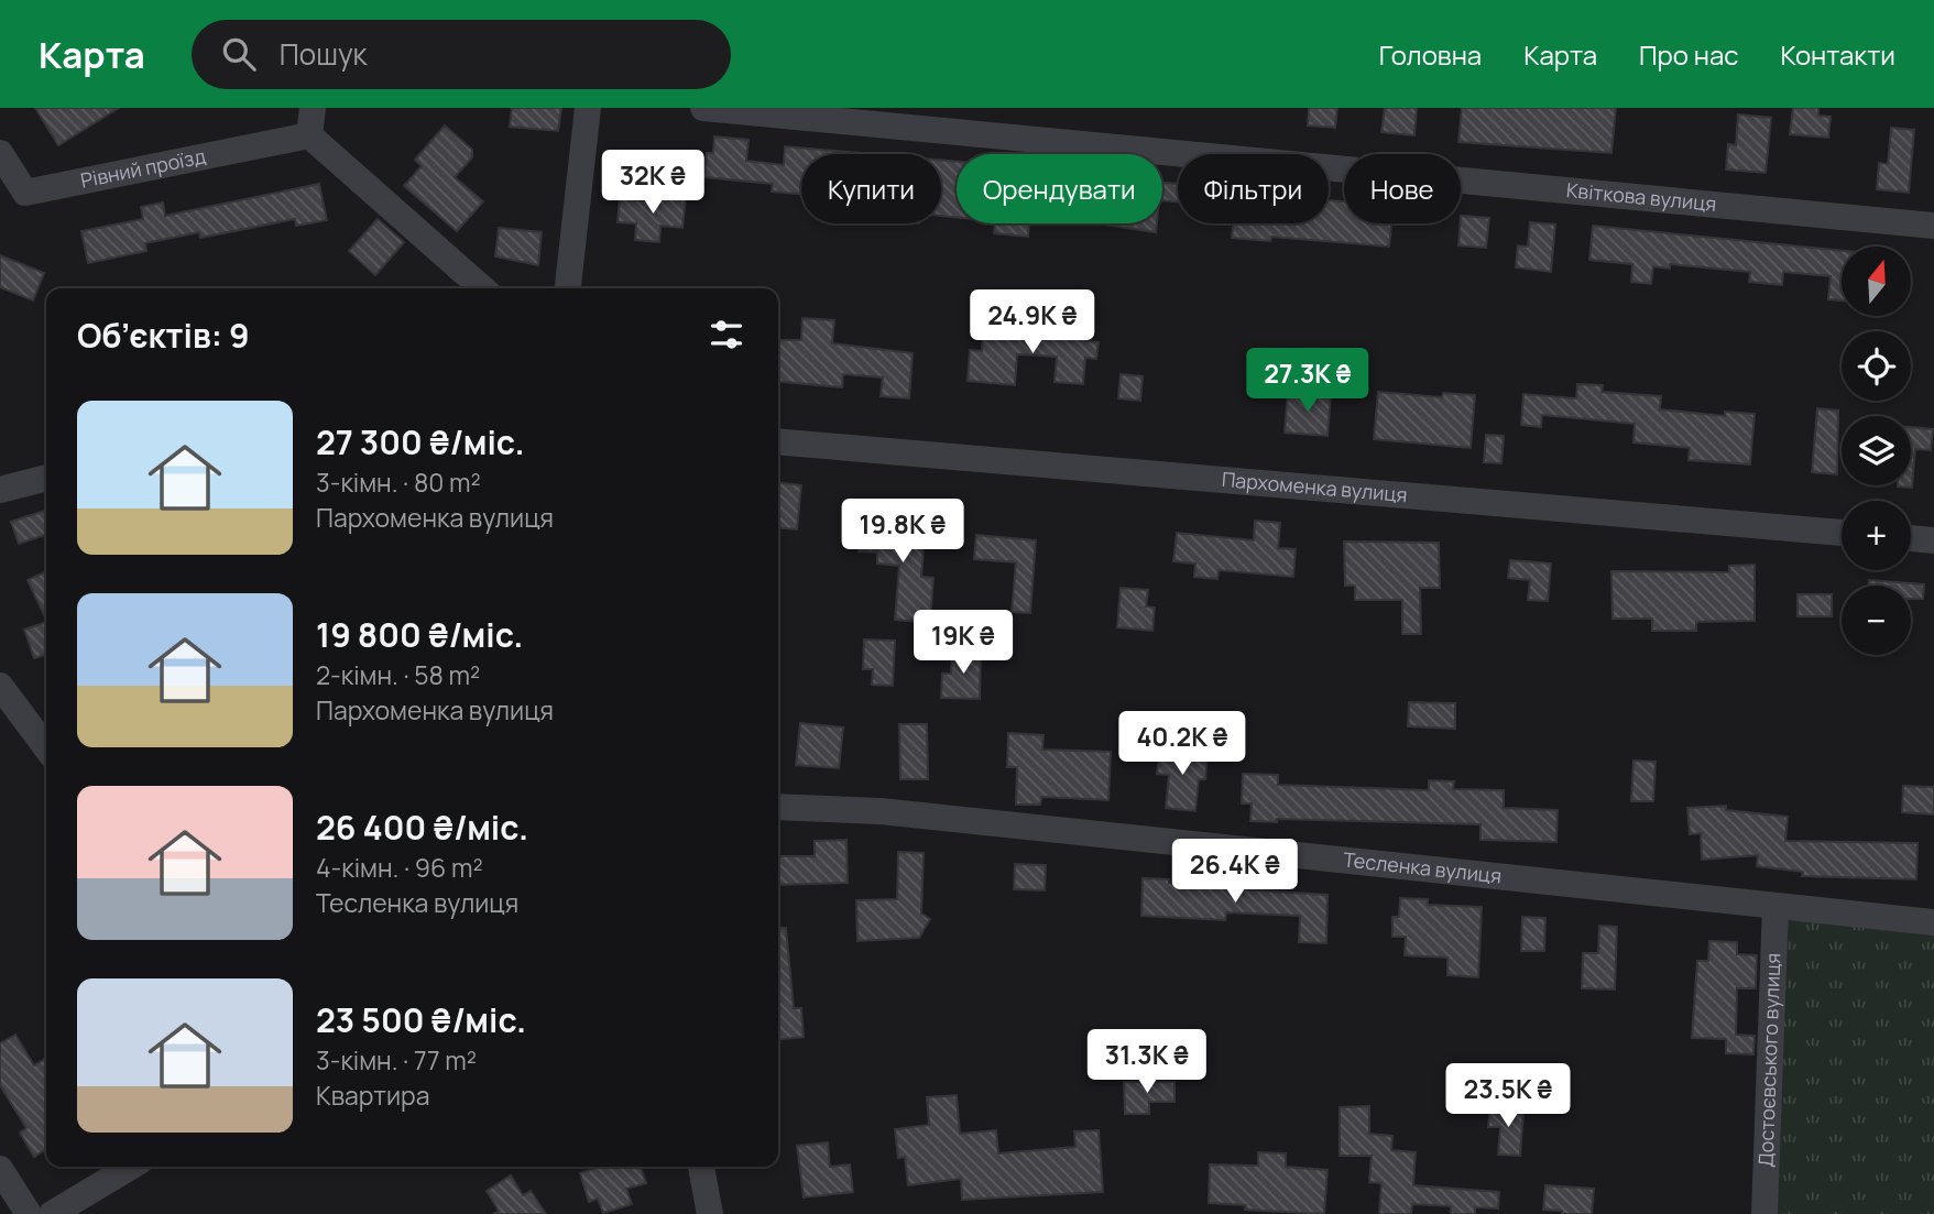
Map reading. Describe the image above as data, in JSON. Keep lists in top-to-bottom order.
{
  "streets": {
    "street": [
      "Рівний проїзд",
      "Квіткова вулиця",
      "Пархоменка вулиця",
      "Тесленка вулиця",
      "Достоєвського вулиця"
    ]
  },
  "crossings": [
    ["Тесленка вулиця", "Достоєвського вулиця"]
  ],
  "north": "top",
  "page": {
    "header": "Карта",
    "search": "Пошук",
    "nav": [
      "Головна",
      "Карта",
      "Про нас",
      "Контакти"
    ],
    "price": [
      "32K ₴",
      "24.9K ₴",
      "27.3K ₴",
      "19.8K ₴",
      "19K ₴",
      "40.2K ₴",
      "26.4K ₴",
      "31.3K ₴",
      "23.5K ₴"
    ],
    "chip": [
      "Купити",
      "Орендувати",
      "Фільтри",
      "Нове"
    ],
    "map_buttons": ["+", "−"],
    "heading": "Об’єктів: 9",
    "list": [
      {
        "name": "27 300 ₴/міс.",
        "note": "3-кімн. · 80 m² · Пархоменка вулиця"
      },
      {
        "name": "19 800 ₴/міс.",
        "note": "2-кімн. · 58 m² · Пархоменка вулиця"
      },
      {
        "name": "26 400 ₴/міс.",
        "note": "4-кімн. · 96 m² · Тесленка вулиця"
      },
      {
        "name": "23 500 ₴/міс.",
        "note": "3-кімн. · 77 m² · Квартира"
      }
    ]
  }
}
